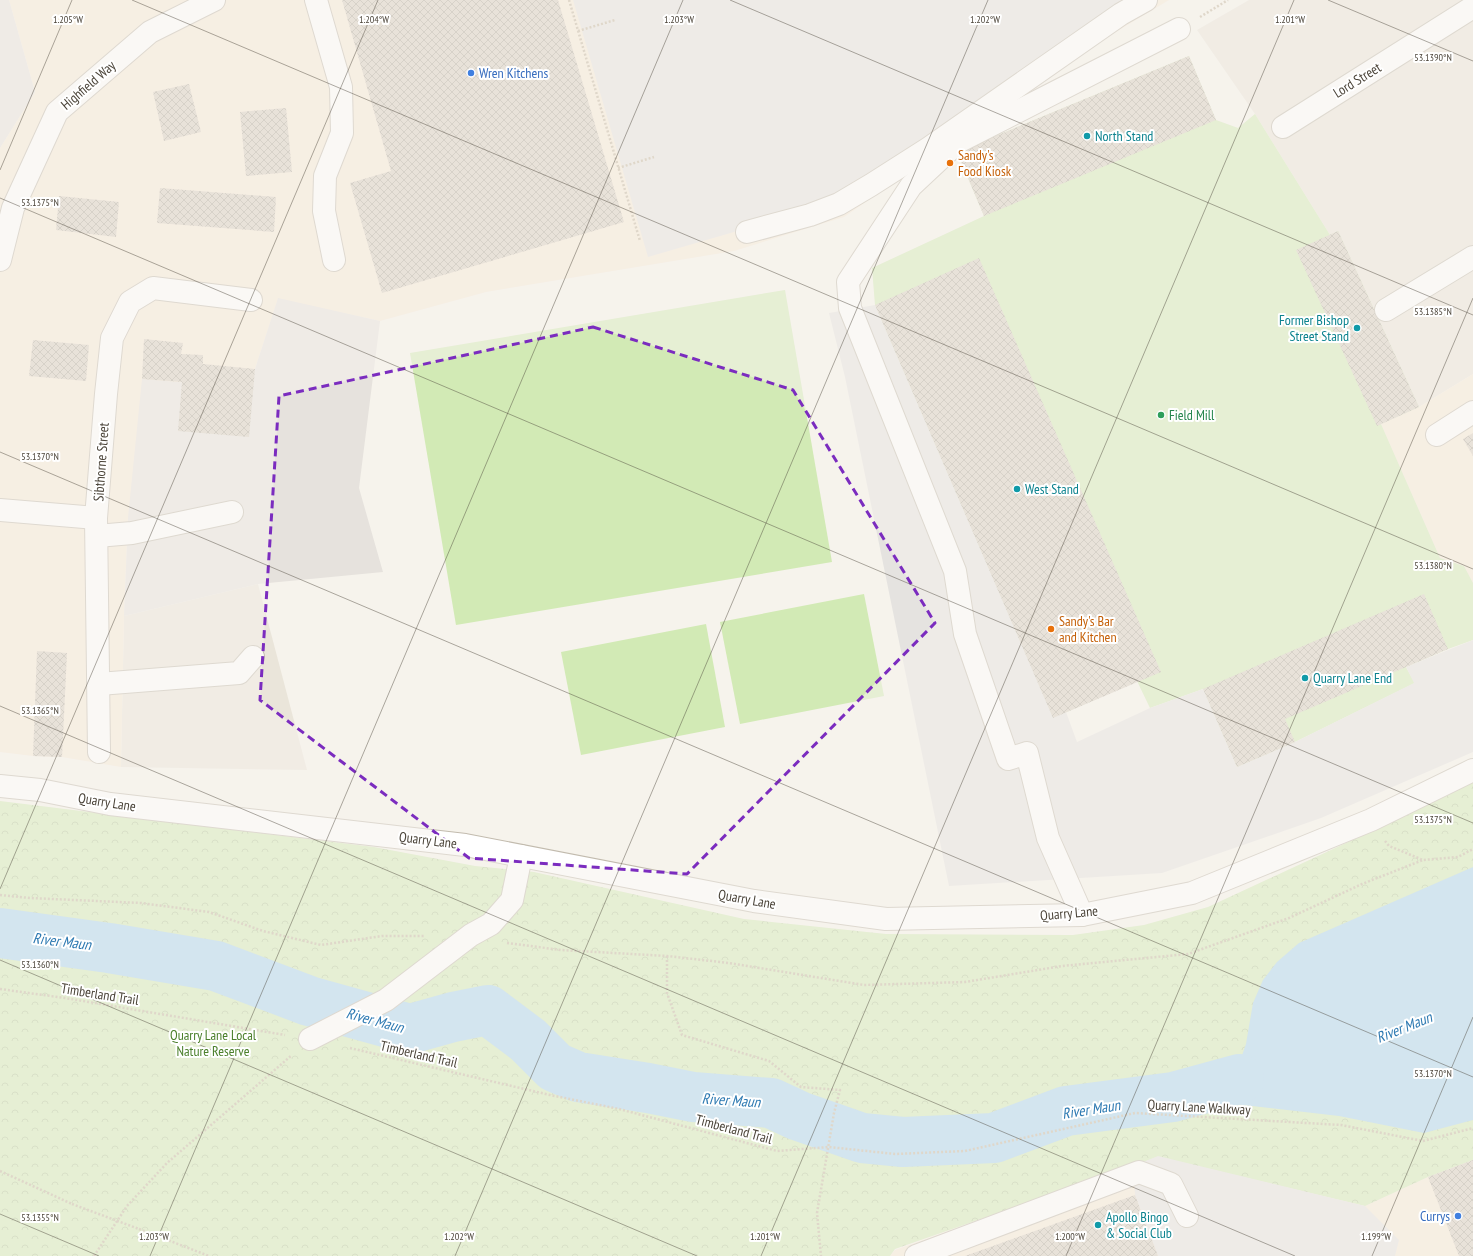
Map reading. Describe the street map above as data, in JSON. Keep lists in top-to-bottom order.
{
  "streets": {
    "street": [
      "Lord Street",
      "Highfield Way",
      "Sibthorne Street",
      "Quarry Lane"
    ],
    "path": ["Timberland Trail", "Quarry Lane Walkway"]
  },
  "crossings": [
    ["Timberland Trail", "Quarry Lane Walkway"]
  ],
  "water": ["River Maun"],
  "parks": ["Quarry Lane Local Nature Reserve"],
  "places": [
    "Wren Kitchens",
    "North Stand",
    "Sandy's Food Kiosk",
    "Former Bishop Street Stand",
    "Field Mill",
    "West Stand",
    "Sandy's Bar and Kitchen",
    "Quarry Lane End",
    "Currys",
    "Apollo Bingo & Social Club"
  ],
  "coordinates": [
    "1.205°W",
    "1.204°W",
    "1.203°W",
    "1.202°W",
    "1.201°W",
    "53.1390°N",
    "53.1375°N",
    "53.1385°N",
    "53.1370°N",
    "53.1380°N",
    "53.1365°N",
    "53.1360°N",
    "53.1355°N",
    "1.200°W",
    "1.199°W"
  ]
}
